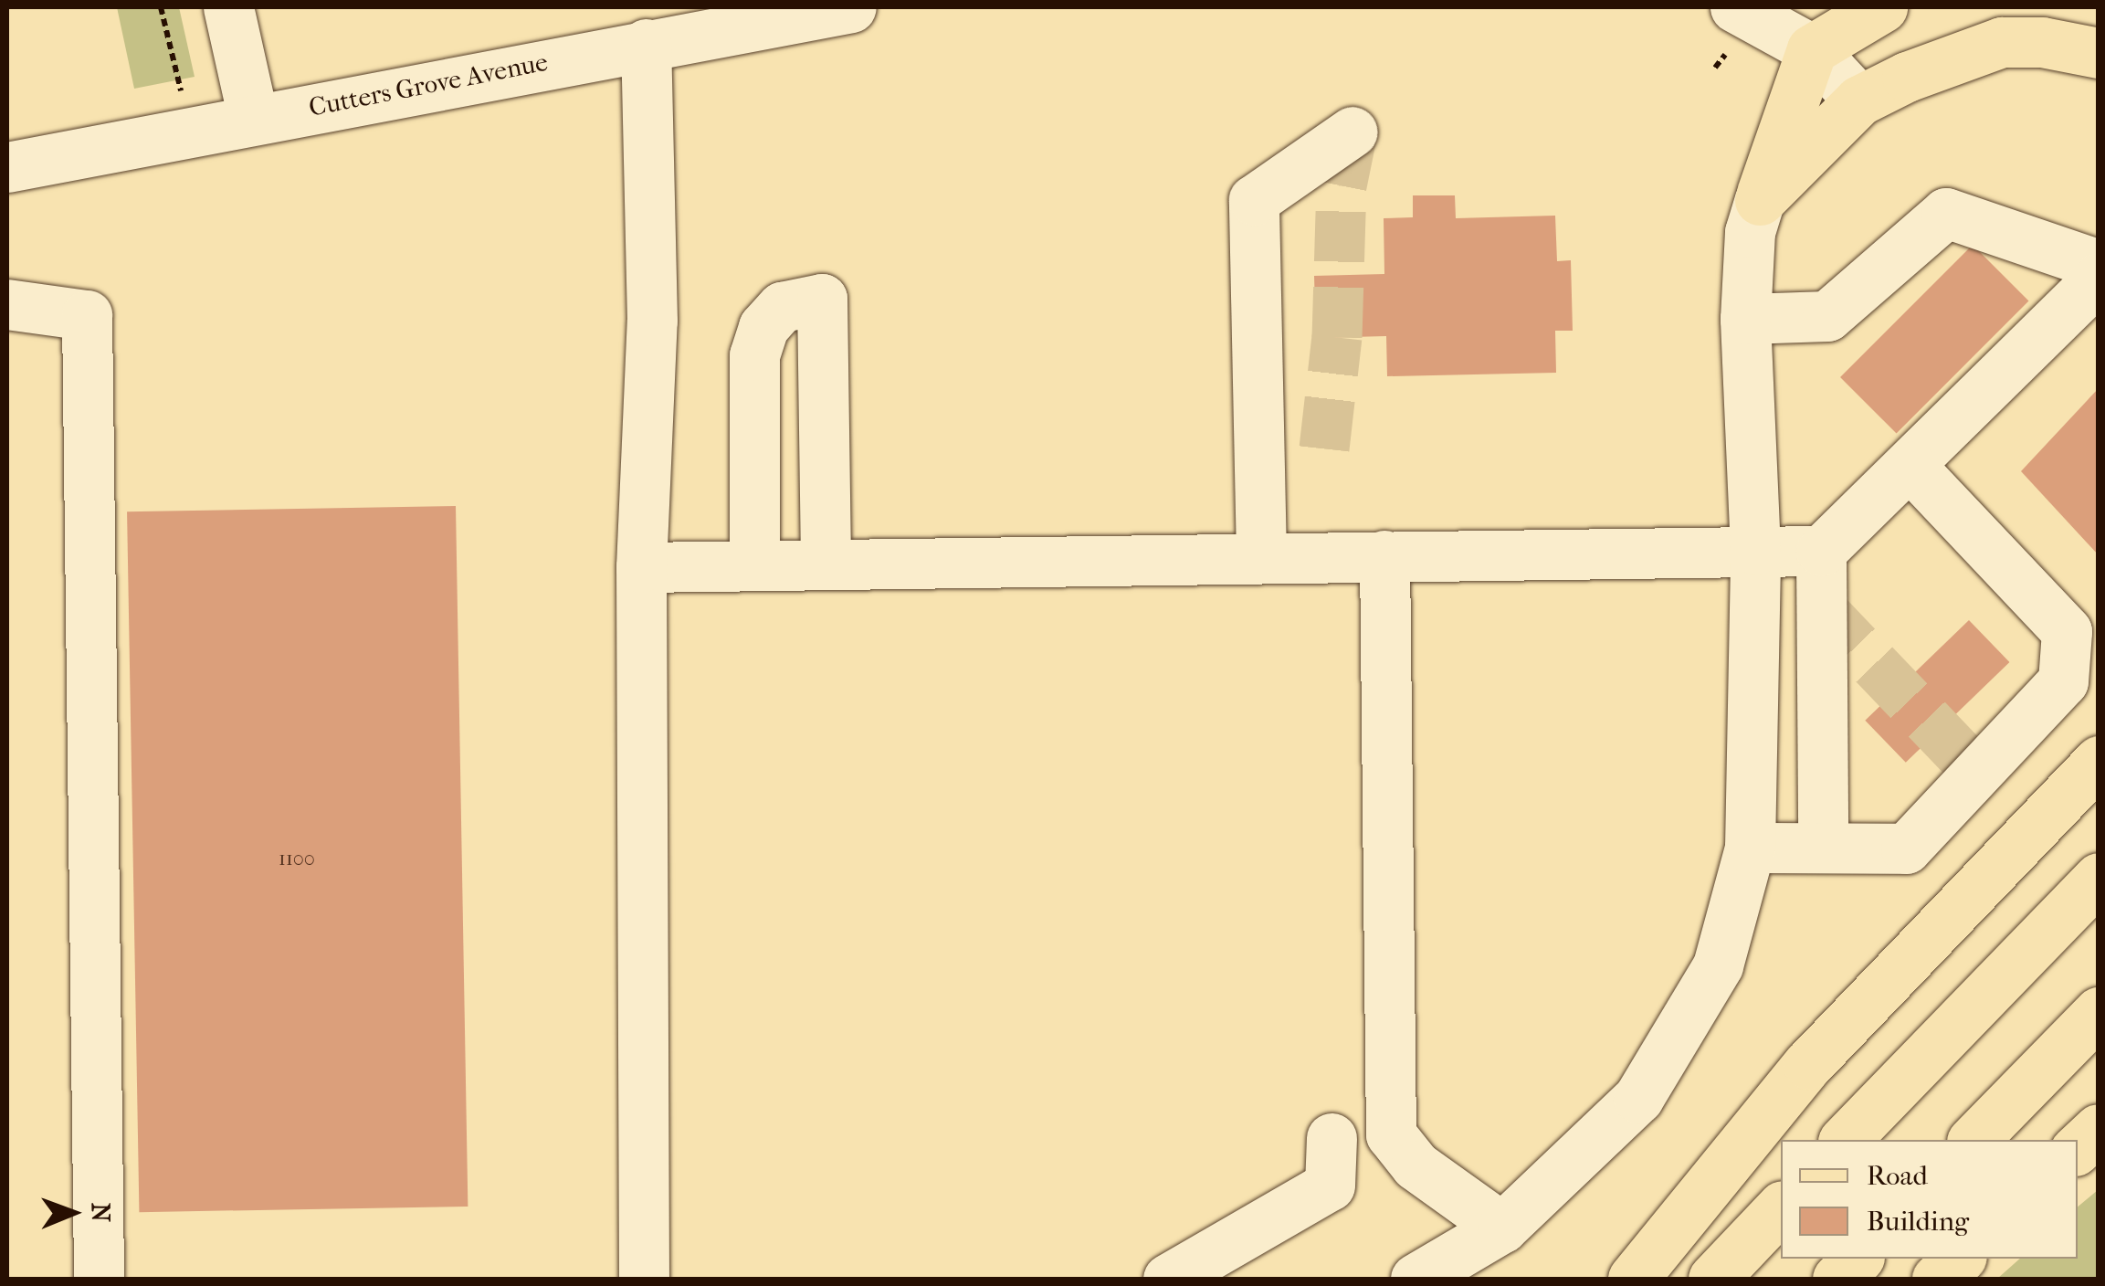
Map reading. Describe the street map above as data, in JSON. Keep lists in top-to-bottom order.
{
  "streets": {
    "street": ["Cutters Grove Avenue"]
  },
  "house_numbers": ["1100"],
  "legend": ["Road", "Building"],
  "north": "right"
}
